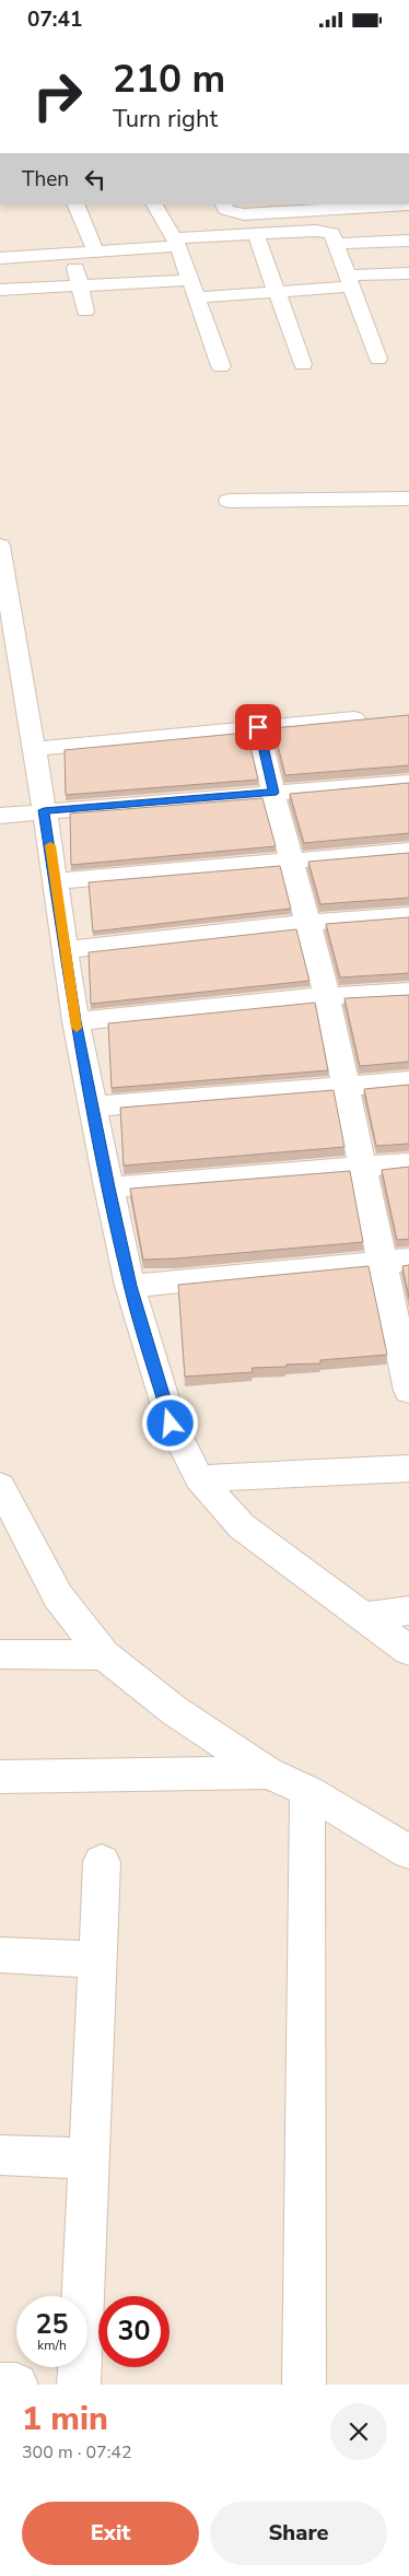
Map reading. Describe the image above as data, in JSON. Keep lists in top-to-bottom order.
{
  "page": {
    "status": "07:41",
    "turn": ["210 m", "Turn right"],
    "then": "Then",
    "speed": "25 km/h",
    "limit": "30",
    "heading": ["1 min", "300 m · 07:42"],
    "buttons": ["Exit", "Share"]
  }
}
